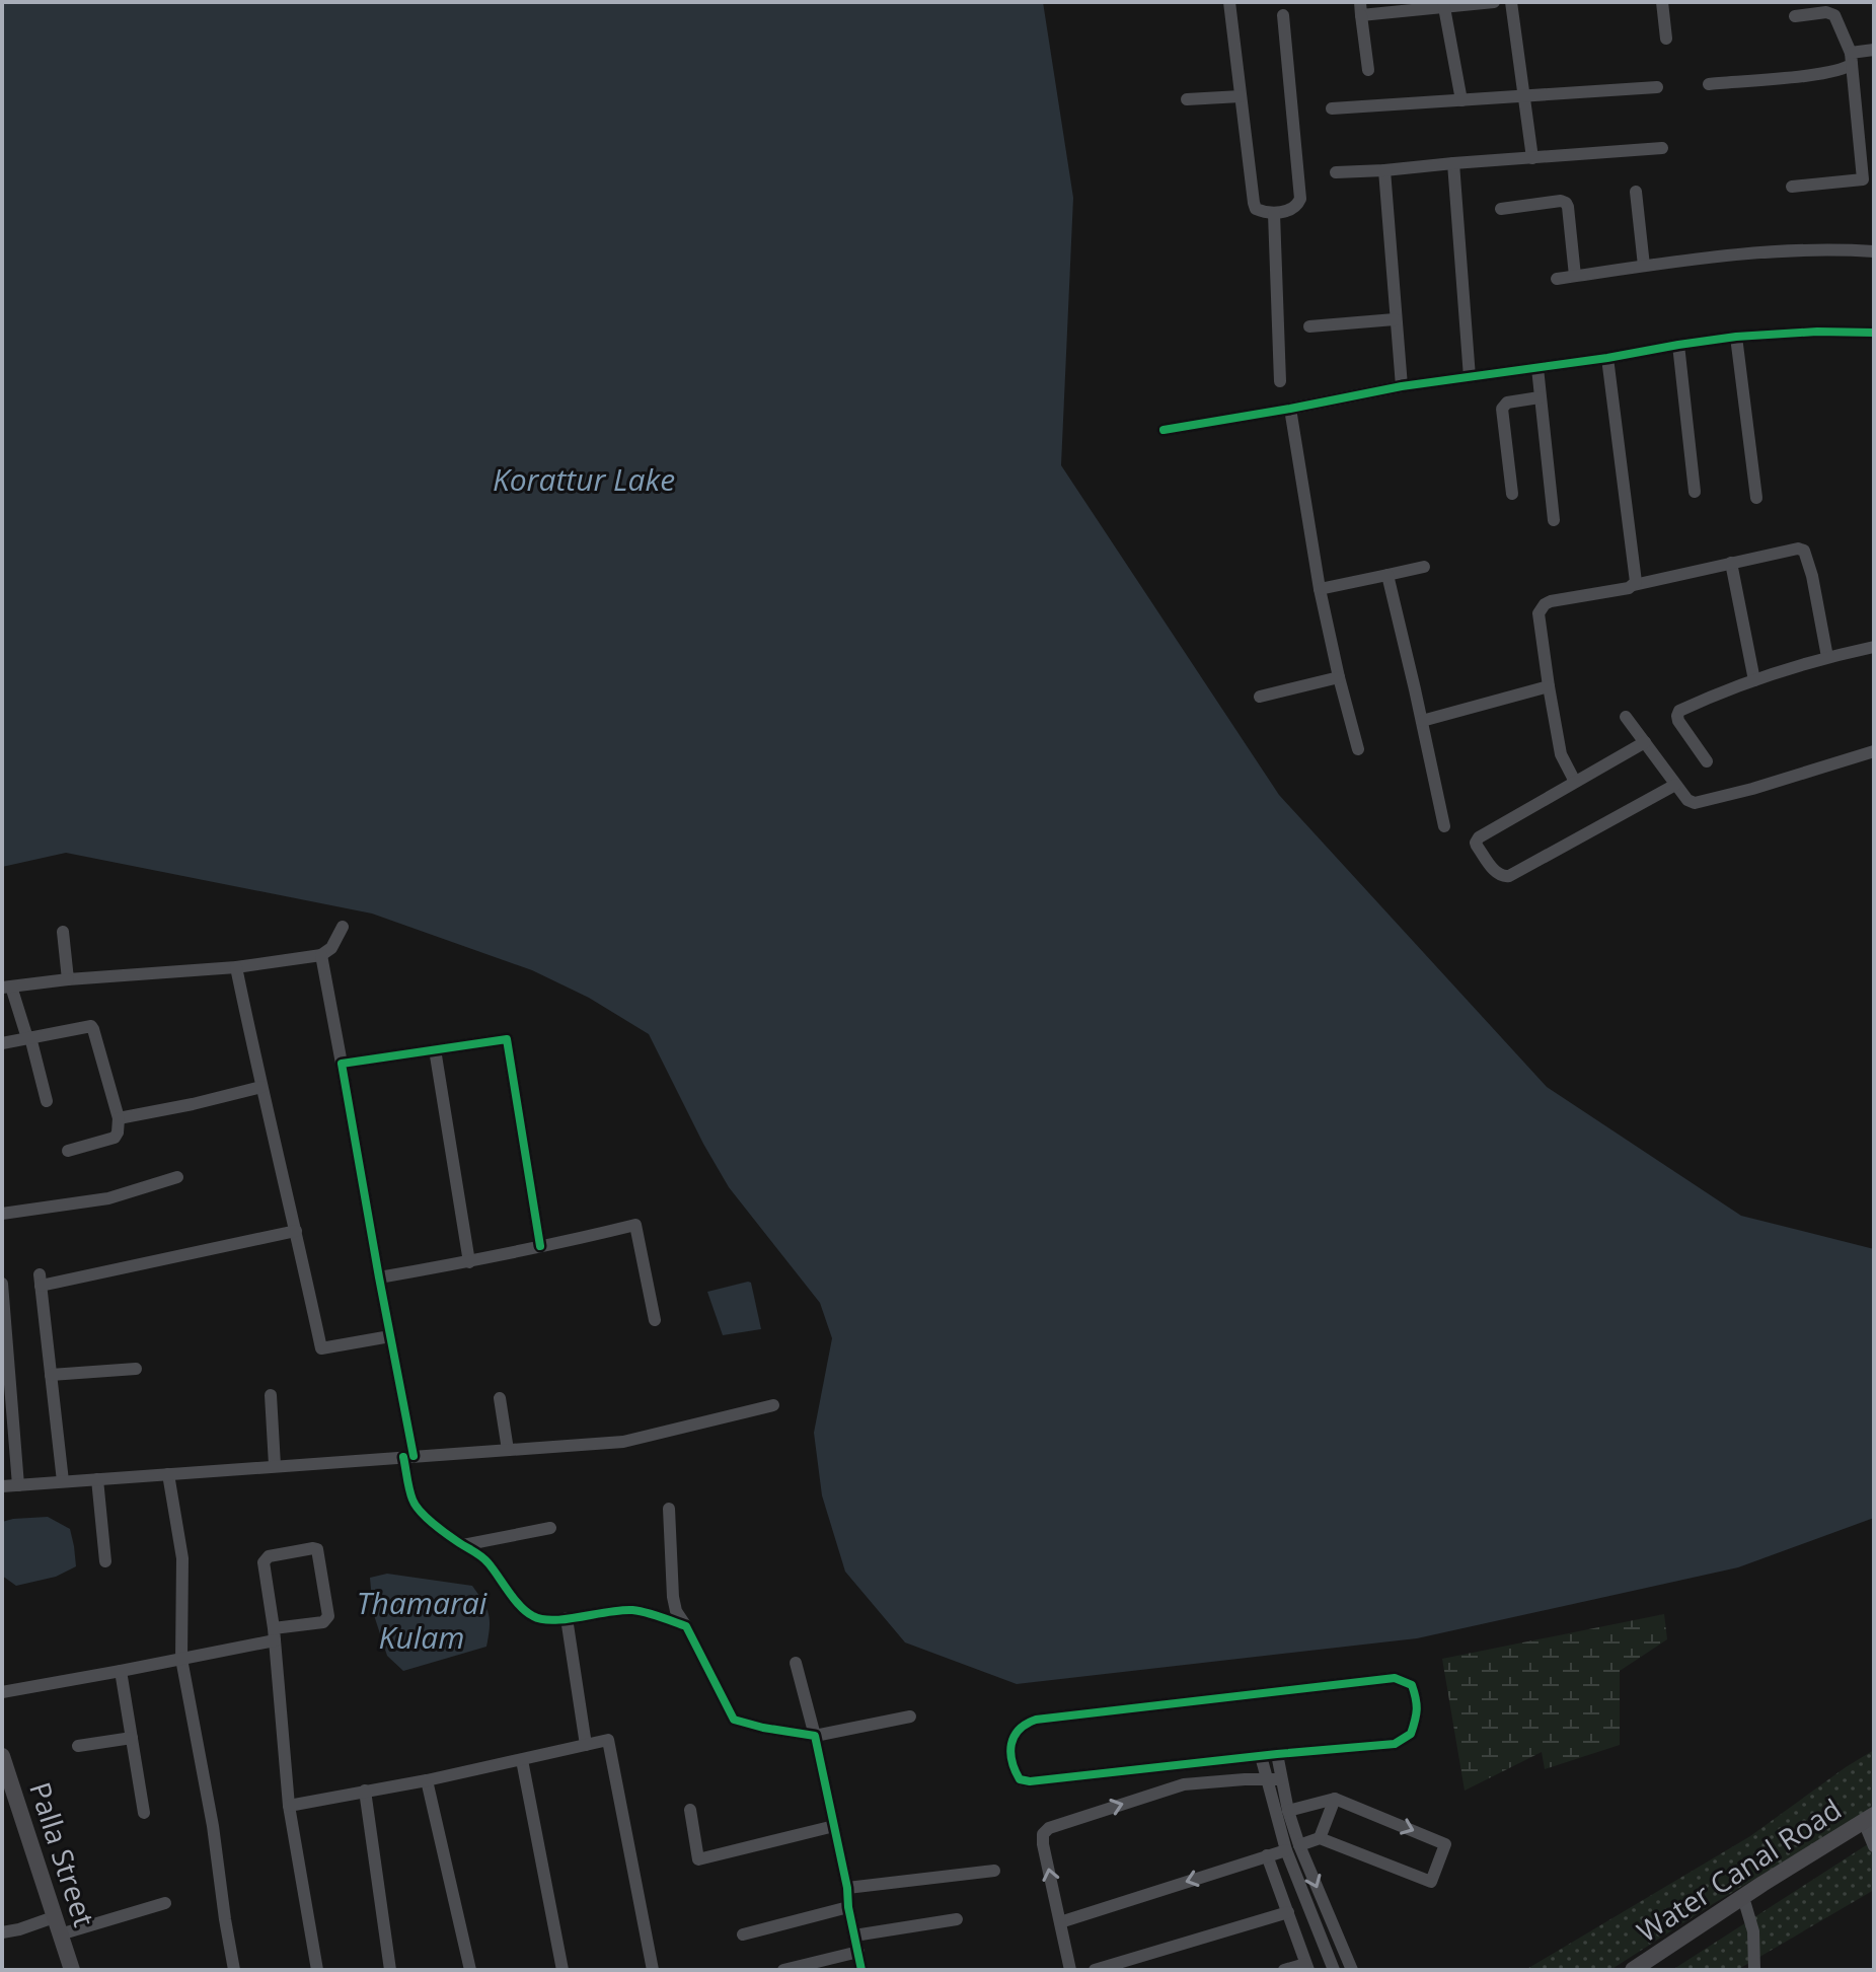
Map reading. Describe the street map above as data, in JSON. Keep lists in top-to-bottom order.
{
  "streets": {
    "main road": ["Palla Street", "Water Canal Road"]
  },
  "water": ["Korattur Lake", "Thamarai Kulam"]
}
